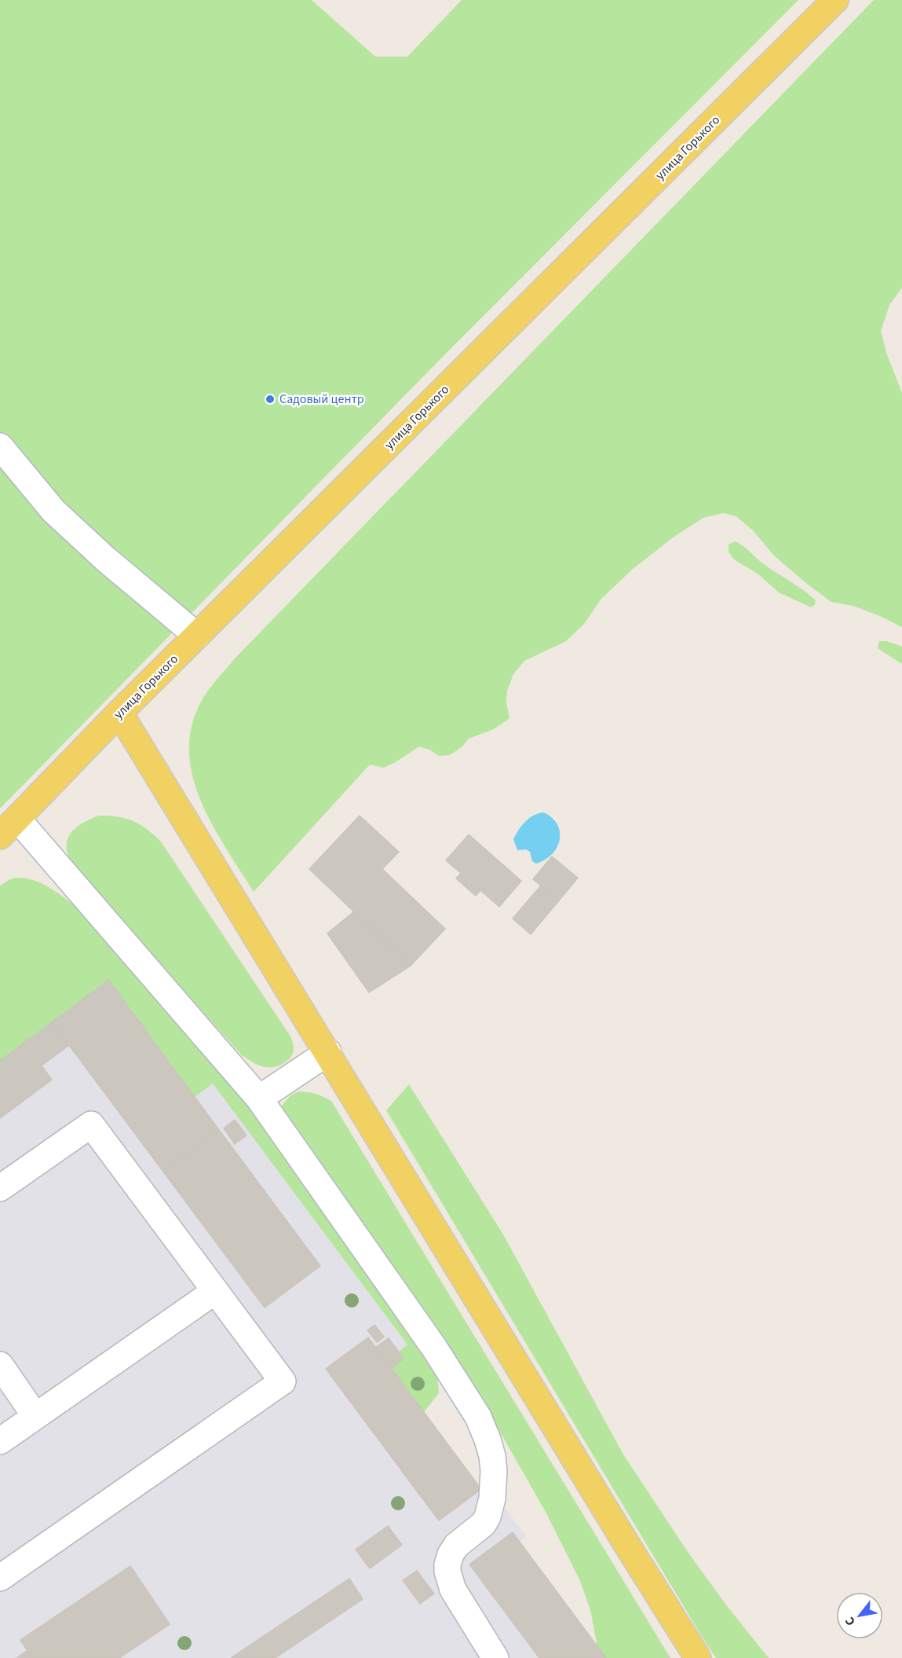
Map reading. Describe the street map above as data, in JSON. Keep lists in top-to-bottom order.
{
  "streets": {
    "main road": ["улица Горького"]
  },
  "places": ["Садовый центр"],
  "north": "bottom left"
}
